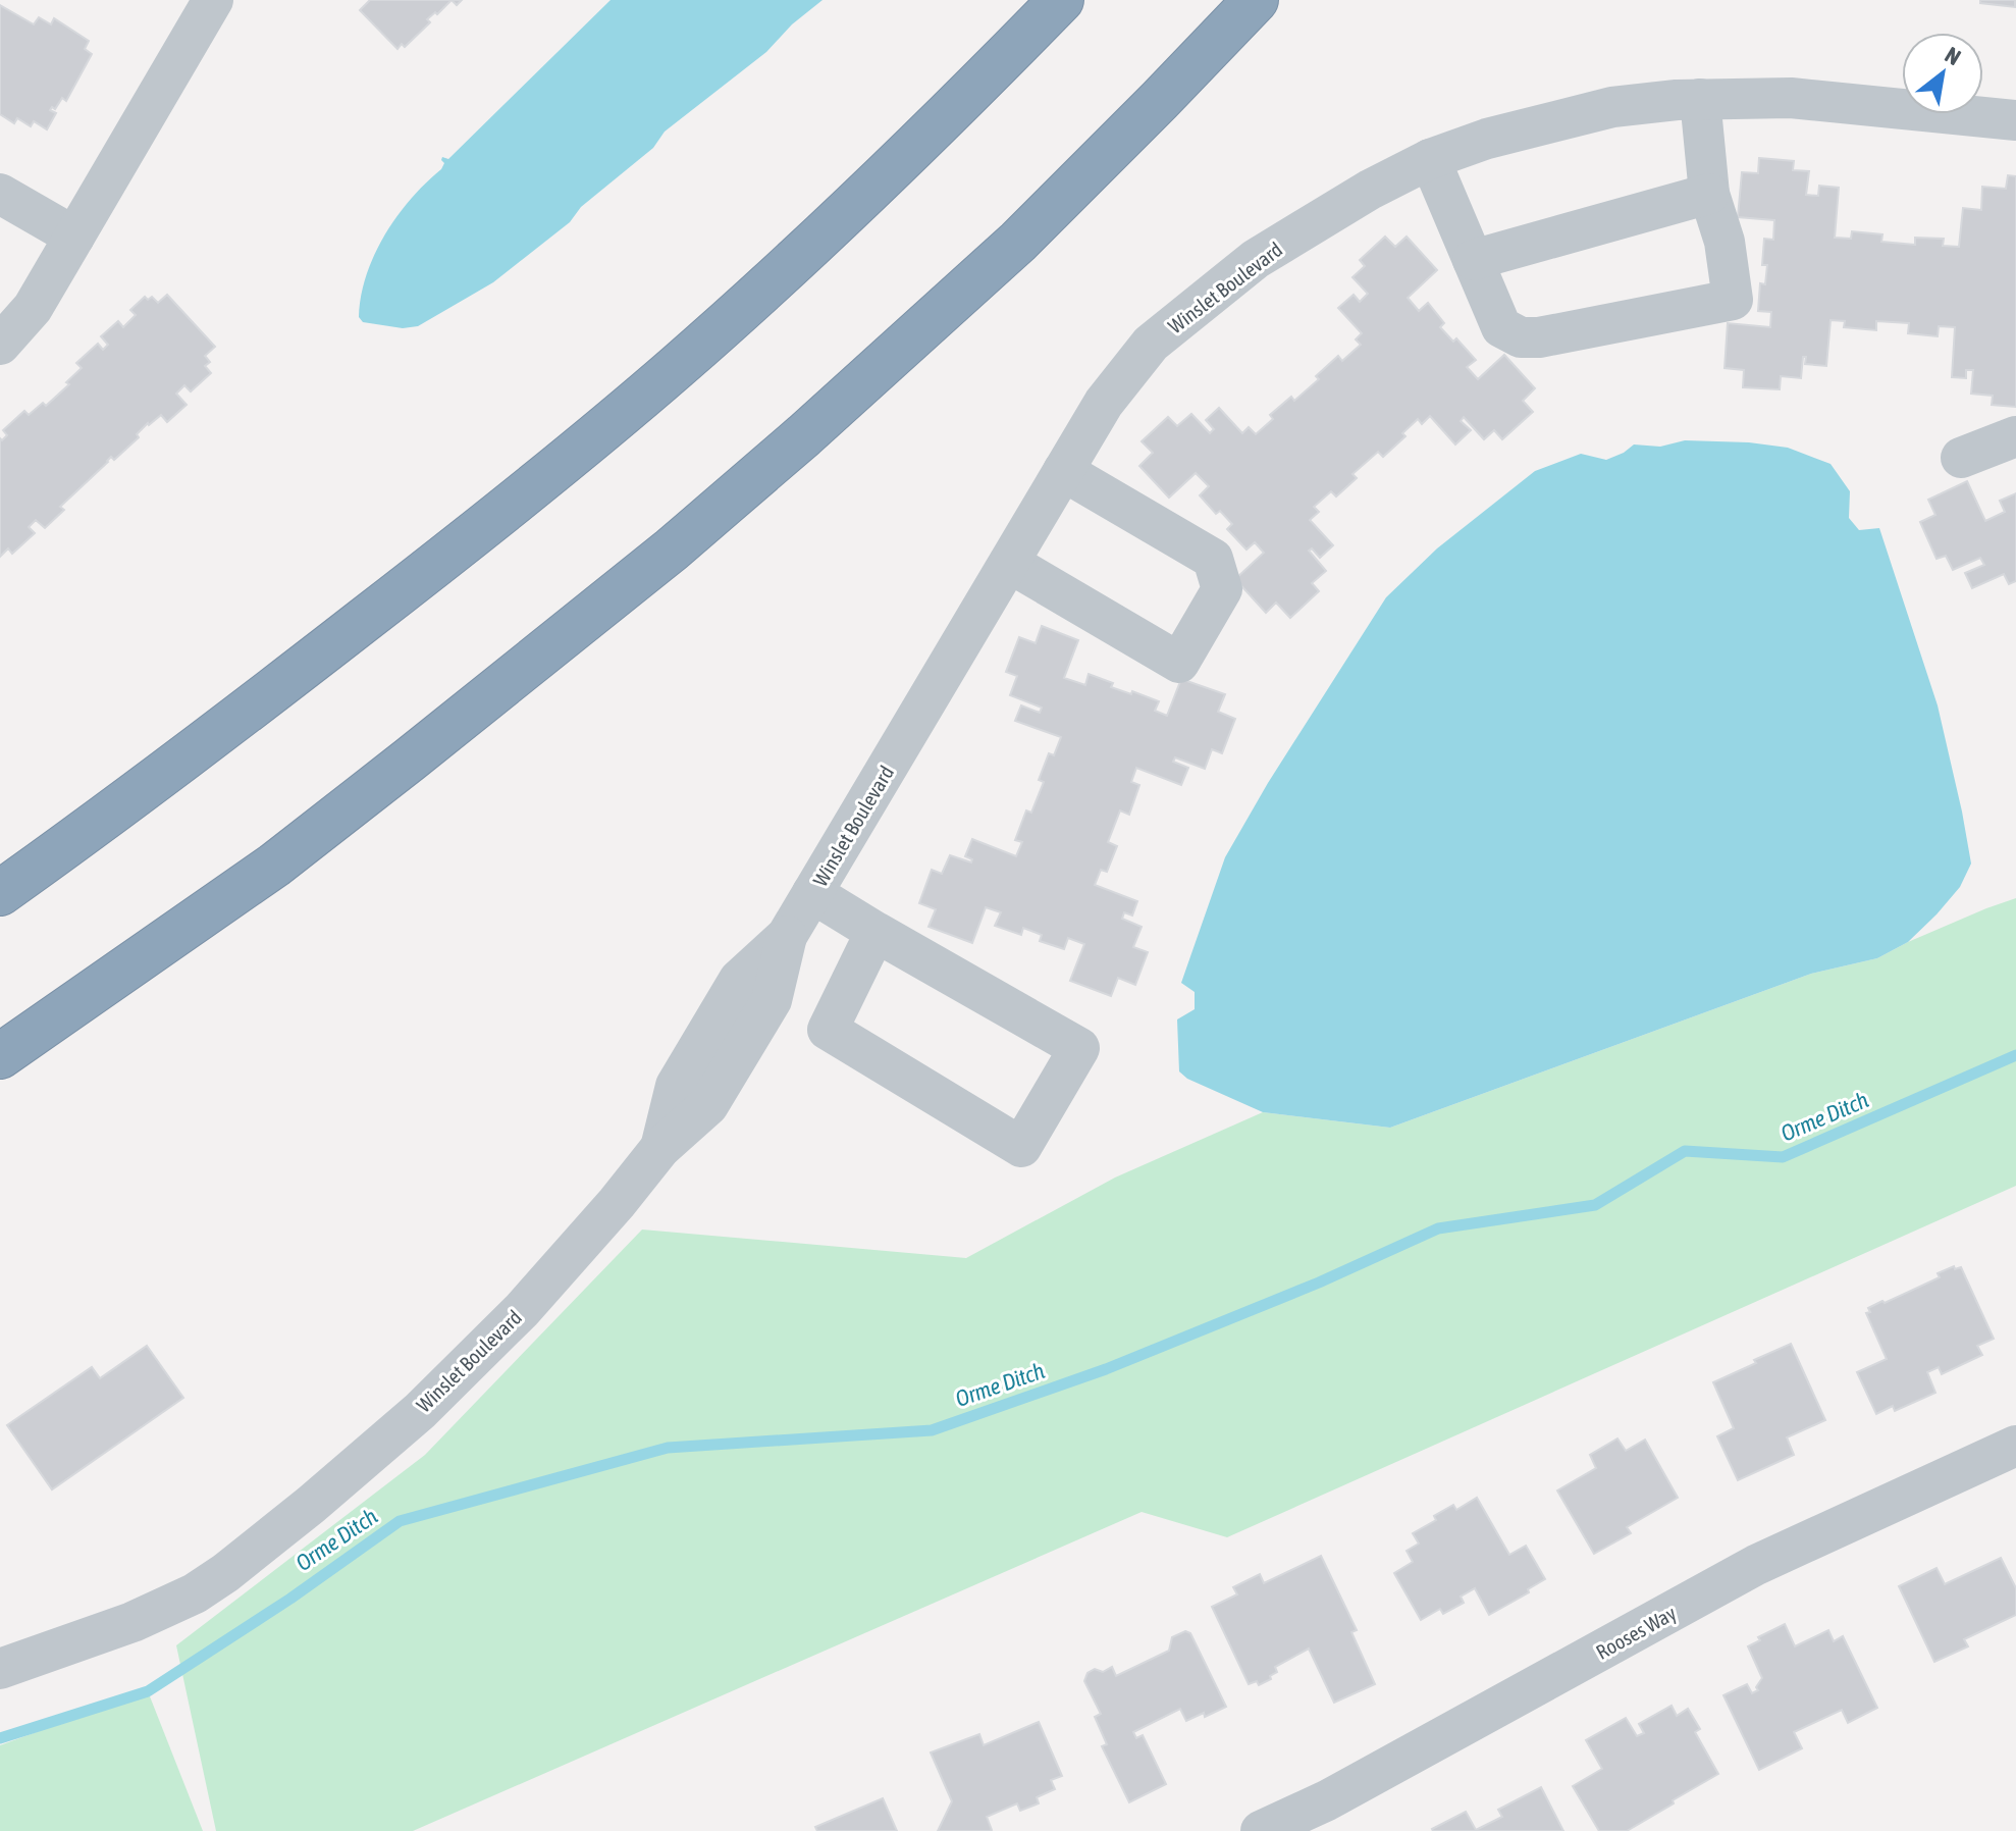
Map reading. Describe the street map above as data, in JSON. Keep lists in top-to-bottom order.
{
  "streets": {
    "street": ["Winslet Boulevard", "Rooses Way"]
  },
  "water": ["Orme Ditch"],
  "north": "top right"
}
